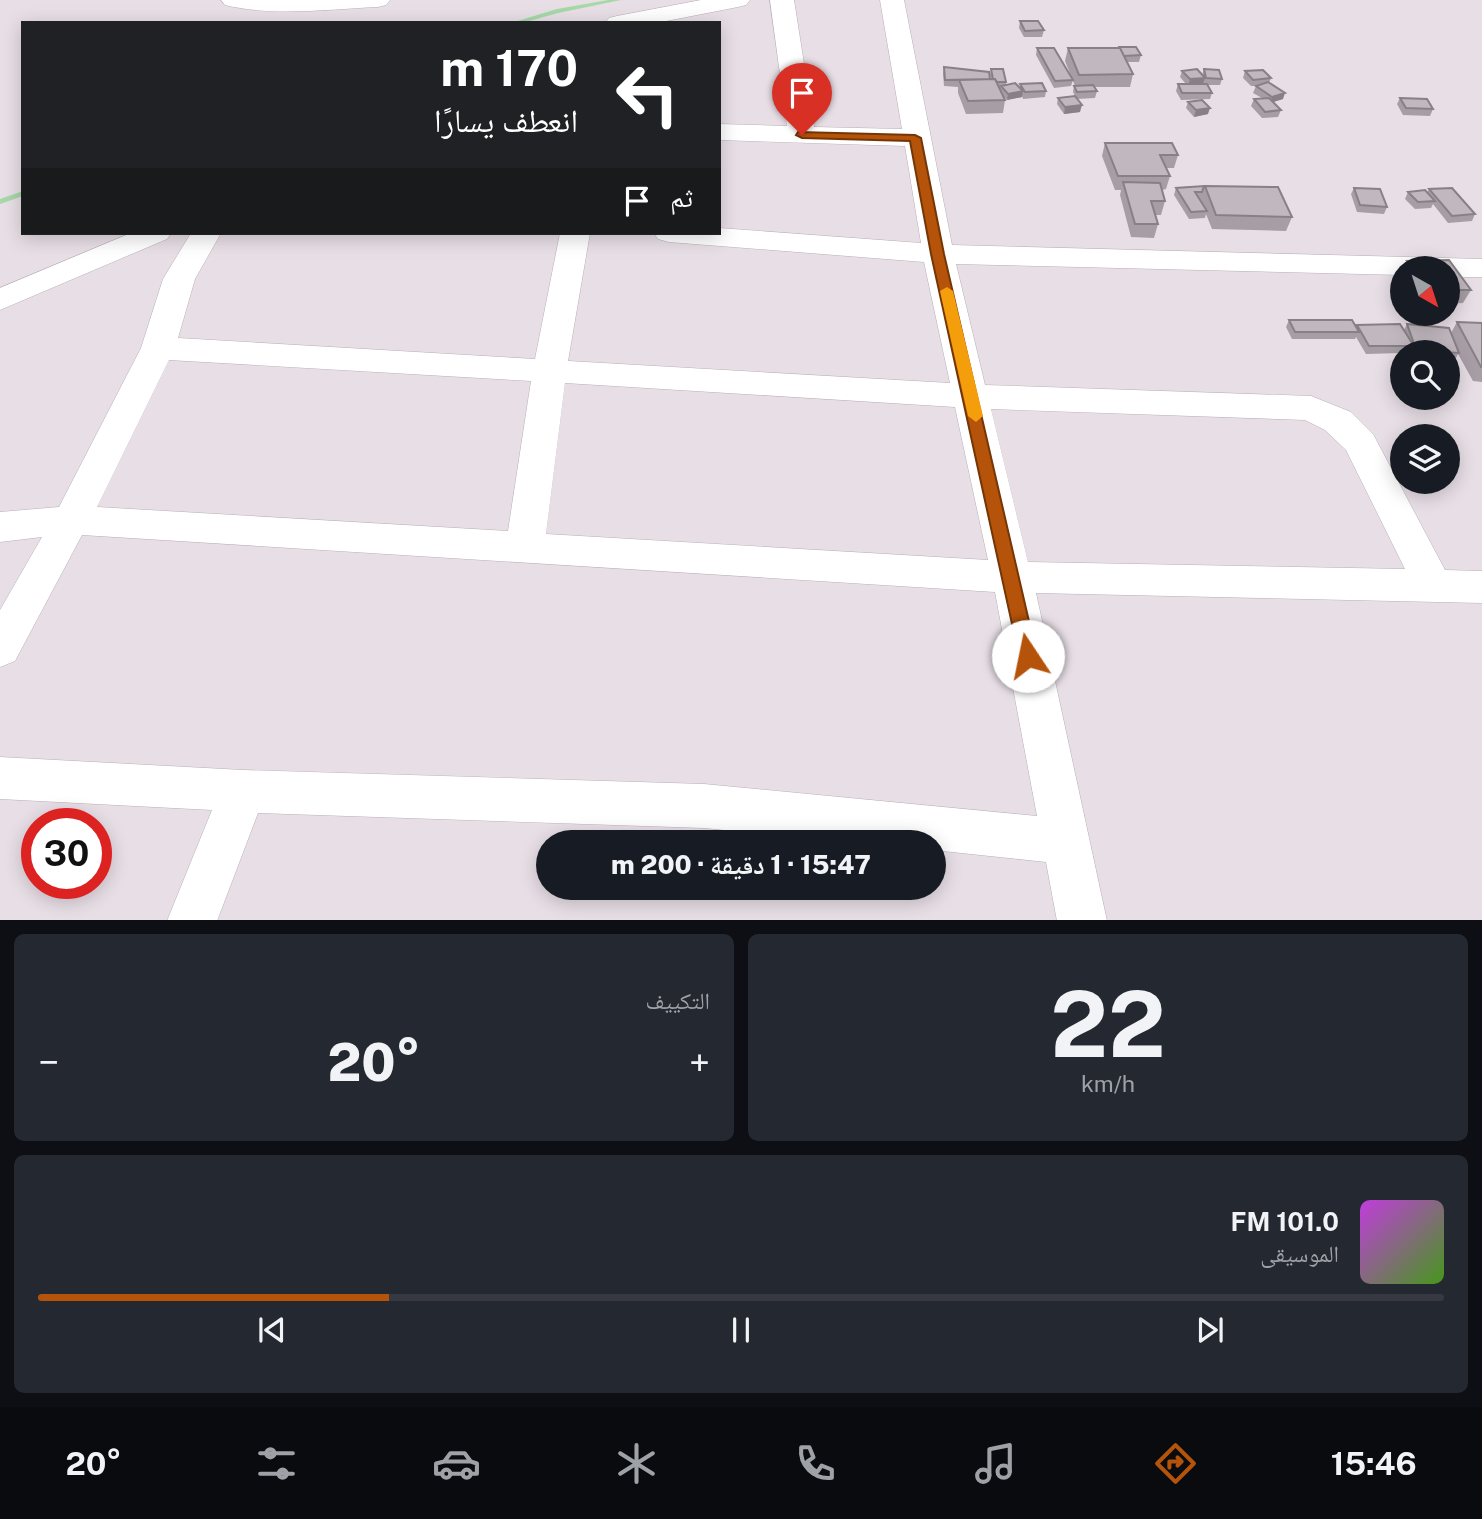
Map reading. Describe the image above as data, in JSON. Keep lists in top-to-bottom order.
{
  "north": "bottom right",
  "page": {
    "turn": ["170 m", "انعطف يسارًا"],
    "then": "ثم",
    "limit": "30",
    "trip": "15:47 · 1 دقيقة · 200 m",
    "tile": [
      ["22", "km/h"],
      "التكييف"
    ],
    "heat": ["−", "20°", "+"],
    "song": ["101.0 FM", "الموسيقى"],
    "tabs": ["15:46", "20°"]
  }
}
